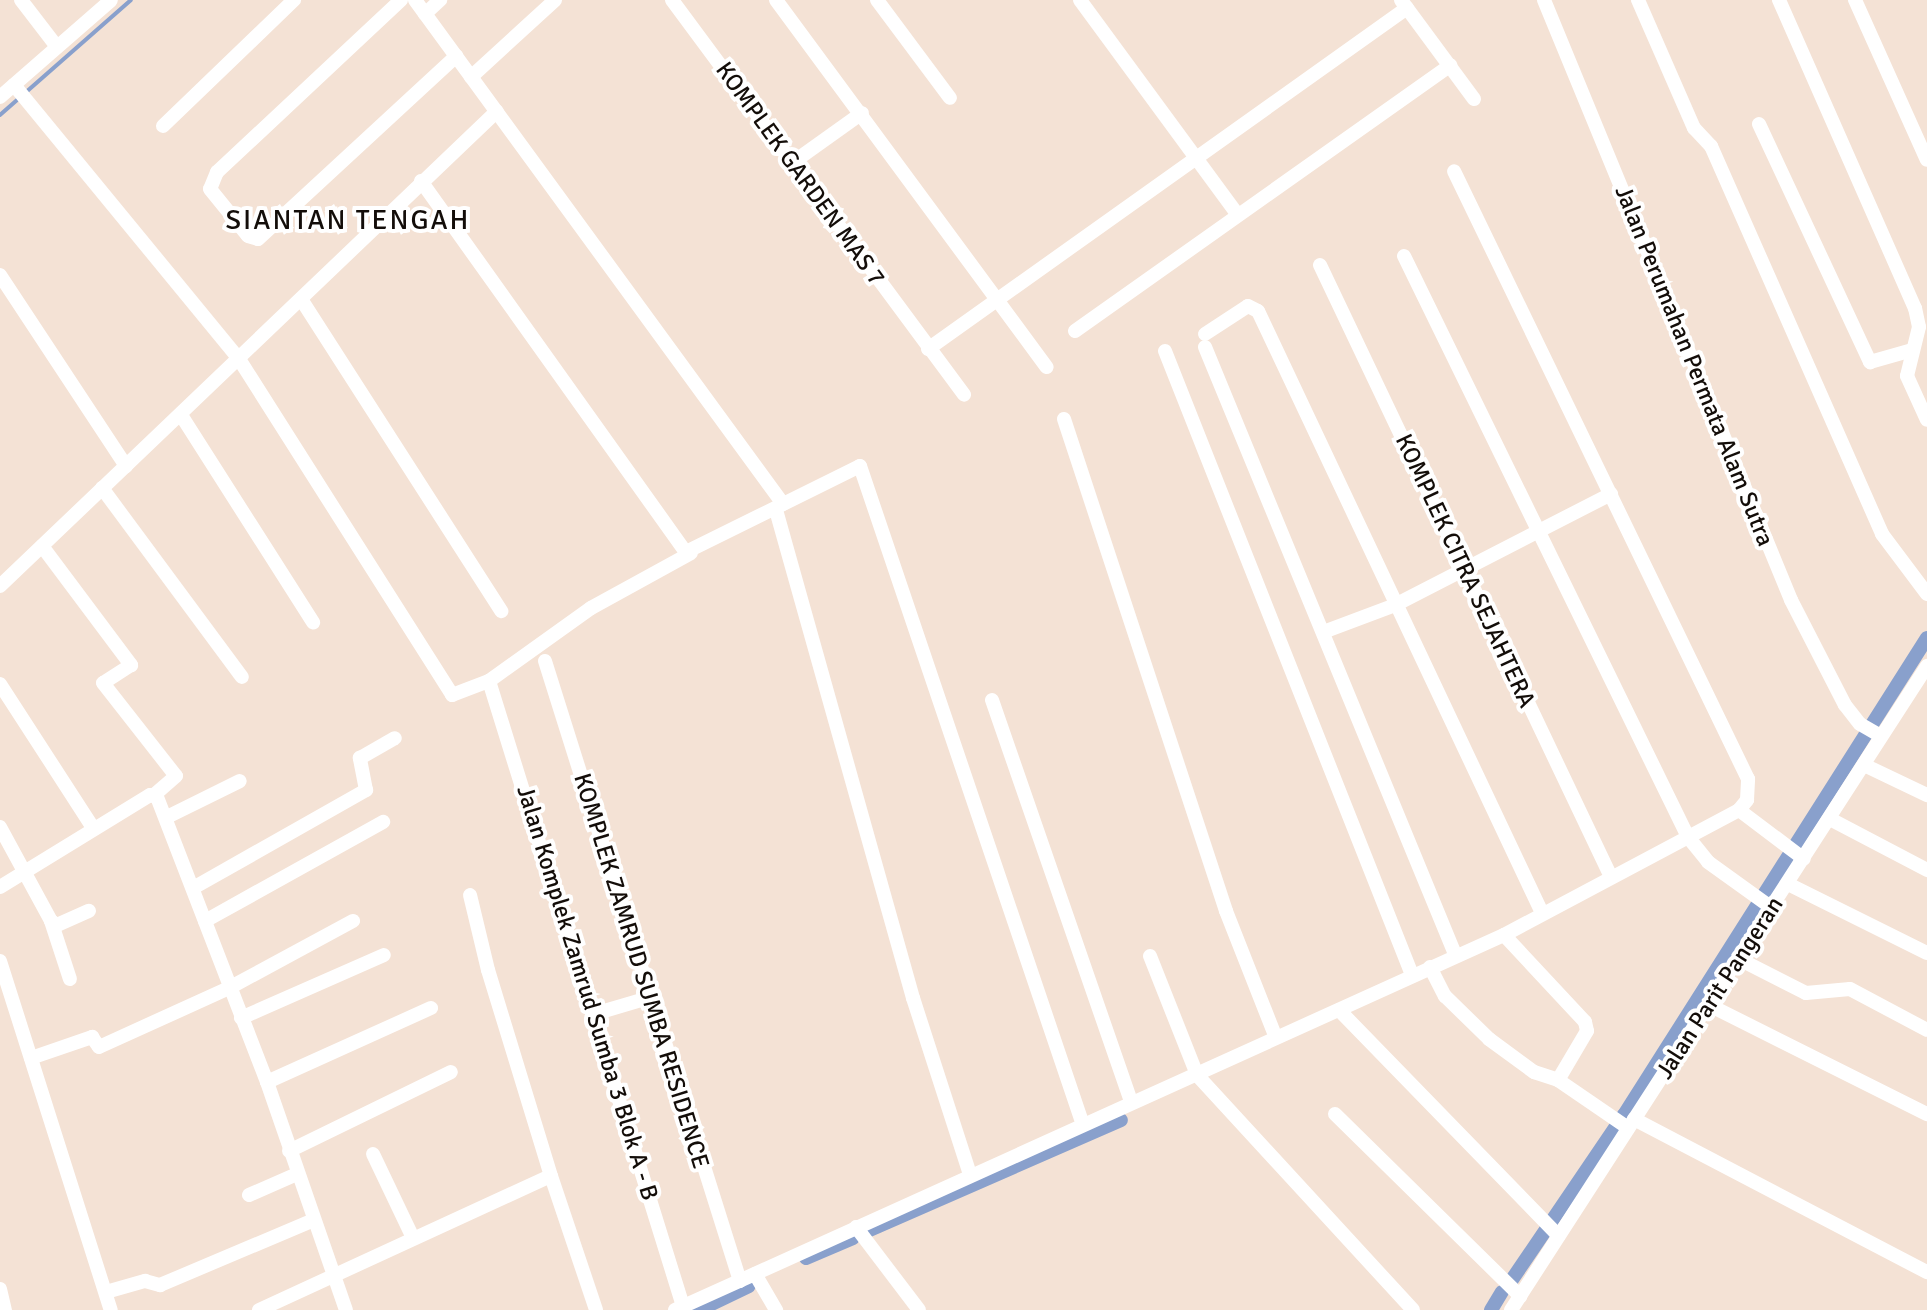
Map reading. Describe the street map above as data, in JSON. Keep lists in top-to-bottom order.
{
  "streets": {
    "street": [
      "KOMPLEK GARDEN MAS 7",
      "Jalan Perumahan Permata Alam Sutra",
      "KOMPLEK CITRA SEJAHTERA",
      "KOMPLEK ZAMRUD SUMBA RESIDENCE",
      "Jalan Parit Pangeran",
      "Jalan Komplek Zamrud Sumba 3 Blok A - B"
    ]
  },
  "crossings": [
    ["Jalan Perumahan Permata Alam Sutra", "Jalan Parit Pangeran"]
  ],
  "districts": ["SIANTAN TENGAH"]
}
